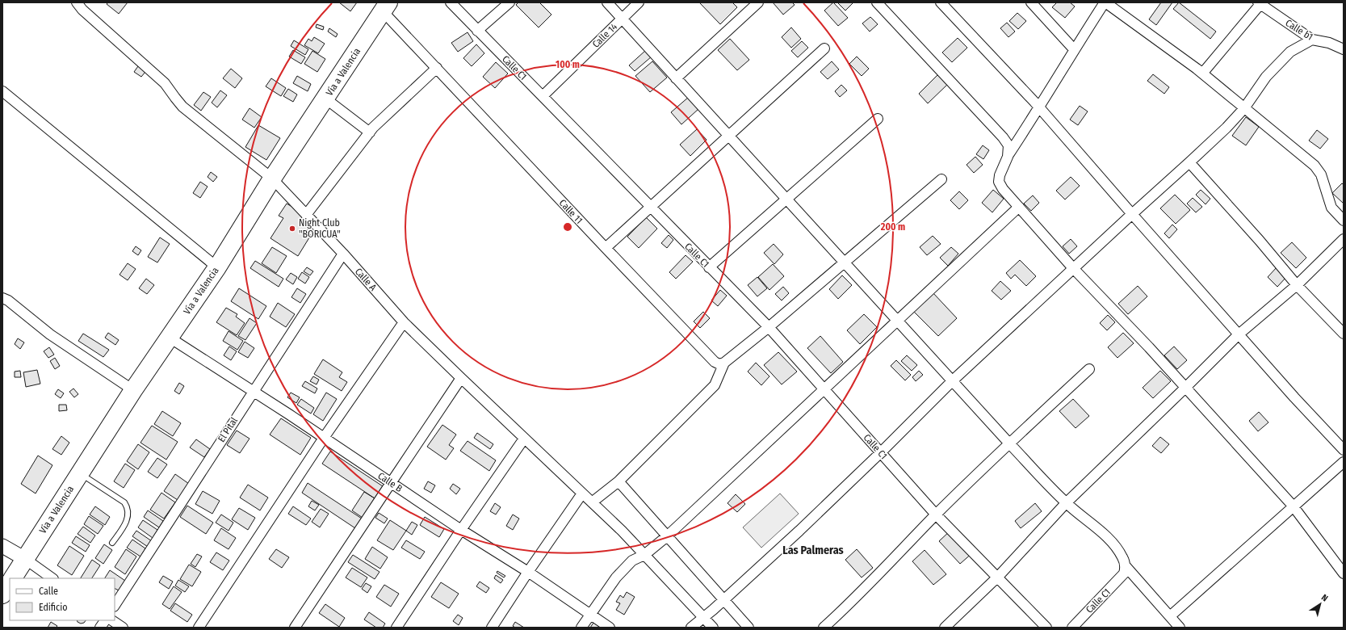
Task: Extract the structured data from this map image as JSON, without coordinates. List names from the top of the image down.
{
  "streets": {
    "highway": ["Vía a Valencia"],
    "street": [
      "Calle b1",
      "Calle 14",
      "Calle C1",
      "Calle 11",
      "Calle A",
      "El Pital",
      "Calle B"
    ]
  },
  "crossings": [
    ["Calle 14", "Calle C1"],
    ["Vía a Valencia", "Calle 11"],
    ["Vía a Valencia", "Calle A"],
    ["Vía a Valencia", "Calle B"],
    ["Calle A", "El Pital"],
    ["El Pital", "Calle B"]
  ],
  "districts": ["Las Palmeras"],
  "places": ["Night Club \"BORICUA\""],
  "legend": ["Calle", "Edificio"],
  "north": "top right",
  "rings": ["100 m", "200 m"]
}
